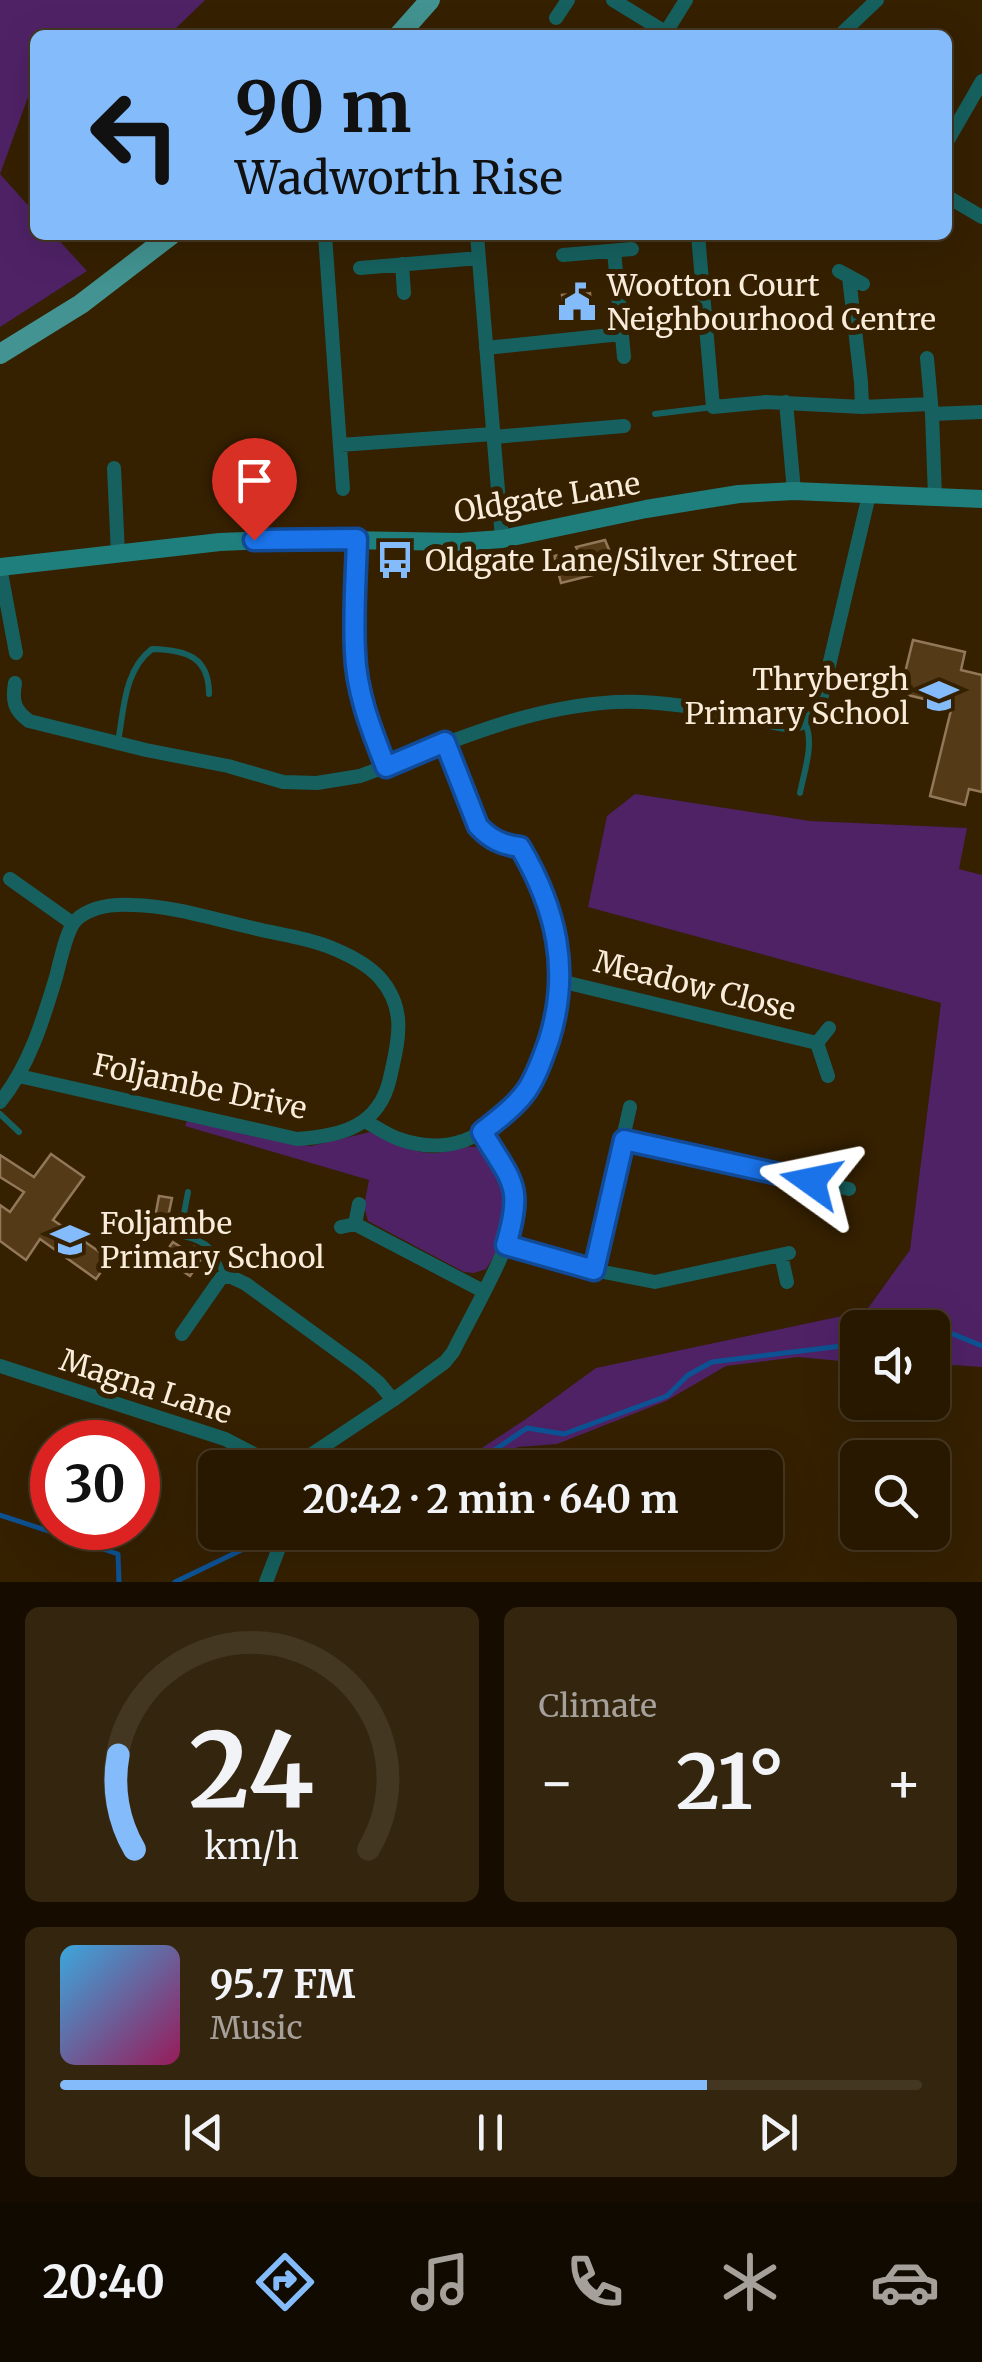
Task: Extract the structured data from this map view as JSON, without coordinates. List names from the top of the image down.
{
  "streets": {
    "street": [
      "Oldgate Lane",
      "Meadow Close",
      "Foljambe Drive",
      "Magna Lane"
    ]
  },
  "places": {
    "public building": ["Wootton Court Neighbourhood Centre"],
    "bus stop": ["Oldgate Lane/Silver Street"],
    "school or university": ["Thrybergh Primary School", "Foljambe Primary School"]
  },
  "page": {
    "turn": ["90 m", "Wadworth Rise"],
    "limit": "30",
    "trip": "20:42 · 2 min · 640 m",
    "tile": "Climate",
    "heat": ["−", "21°", "+"],
    "song": ["95.7 FM", "Music"],
    "tabs": "20:40",
    "gauge": ["24", "km/h"]
  }
}
